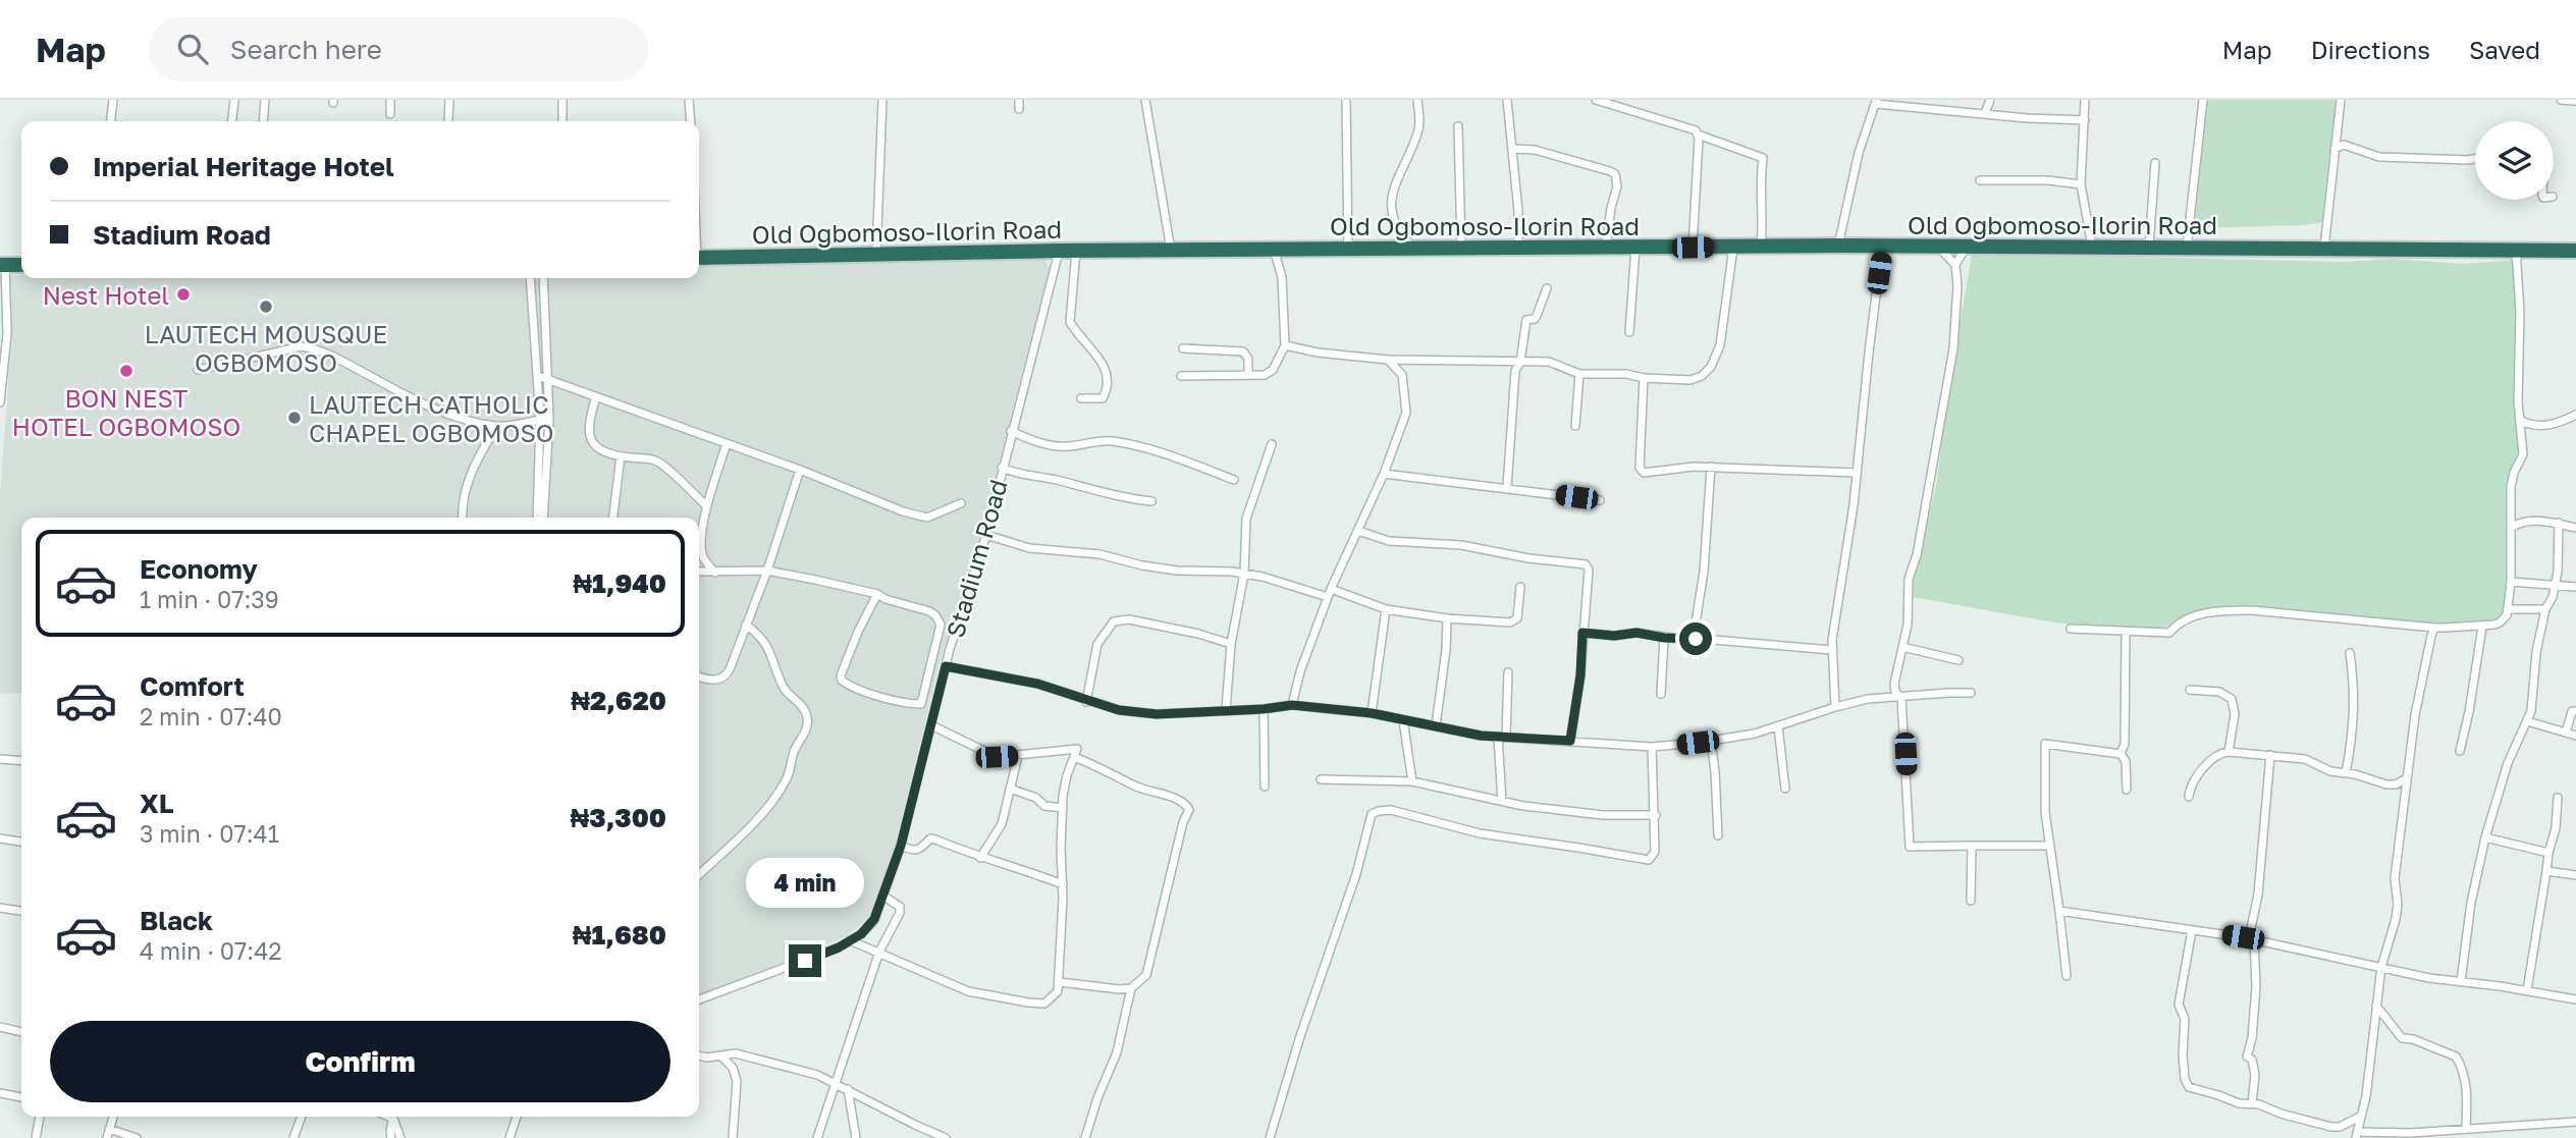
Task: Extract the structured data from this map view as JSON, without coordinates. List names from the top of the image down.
{
  "streets": {
    "highway": ["Old Ogbomoso-Ilorin Road"],
    "street": ["Stadium Road"]
  },
  "crossings": [
    ["Old Ogbomoso-Ilorin Road", "Stadium Road"]
  ],
  "places": [
    "Nest Hotel",
    "LAUTECH MOUSQUE OGBOMOSO",
    "BON NEST HOTEL OGBOMOSO",
    "LAUTECH CATHOLIC CHAPEL OGBOMOSO"
  ],
  "page": {
    "header": "Map",
    "search": "Search here",
    "nav": ["Map", "Directions", "Saved"],
    "banner": ["Imperial Heritage Hotel", "Stadium Road"],
    "list": [
      {
        "name": "Economy",
        "note": "1 min · 07:39",
        "value": "₦1,940"
      },
      {
        "name": "Comfort",
        "note": "2 min · 07:40",
        "value": "₦2,620"
      },
      {
        "name": "XL",
        "note": "3 min · 07:41",
        "value": "₦3,300"
      },
      {
        "name": "Black",
        "note": "4 min · 07:42",
        "value": "₦1,680"
      }
    ],
    "bubble": "4 min",
    "buttons": "Confirm"
  }
}
